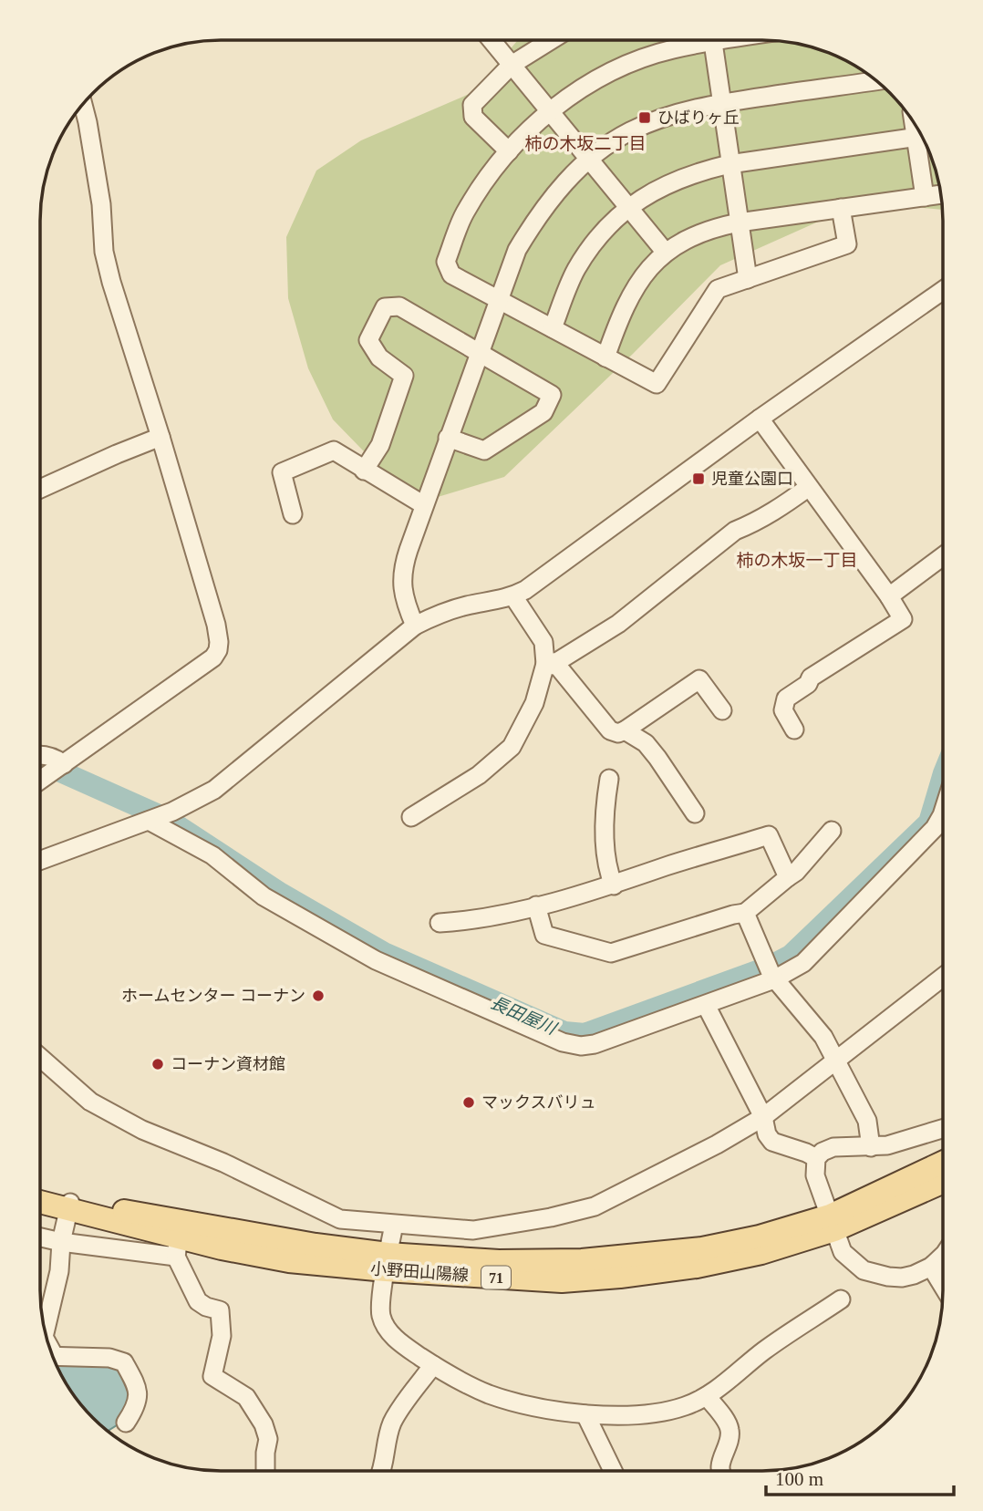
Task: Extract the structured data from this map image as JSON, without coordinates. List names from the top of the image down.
{
  "streets": {
    "main road": ["小野田山陽線", "71"]
  },
  "districts": ["柿の木坂二丁目", "柿の木坂一丁目"],
  "water": ["長田屋川"],
  "places": {
    "transit": ["ひばりヶ丘", "児童公園口"],
    "other": ["ホームセンター コーナン", "コーナン資材館", "マックスバリュ"]
  },
  "scale_bar": "100 m"
}
